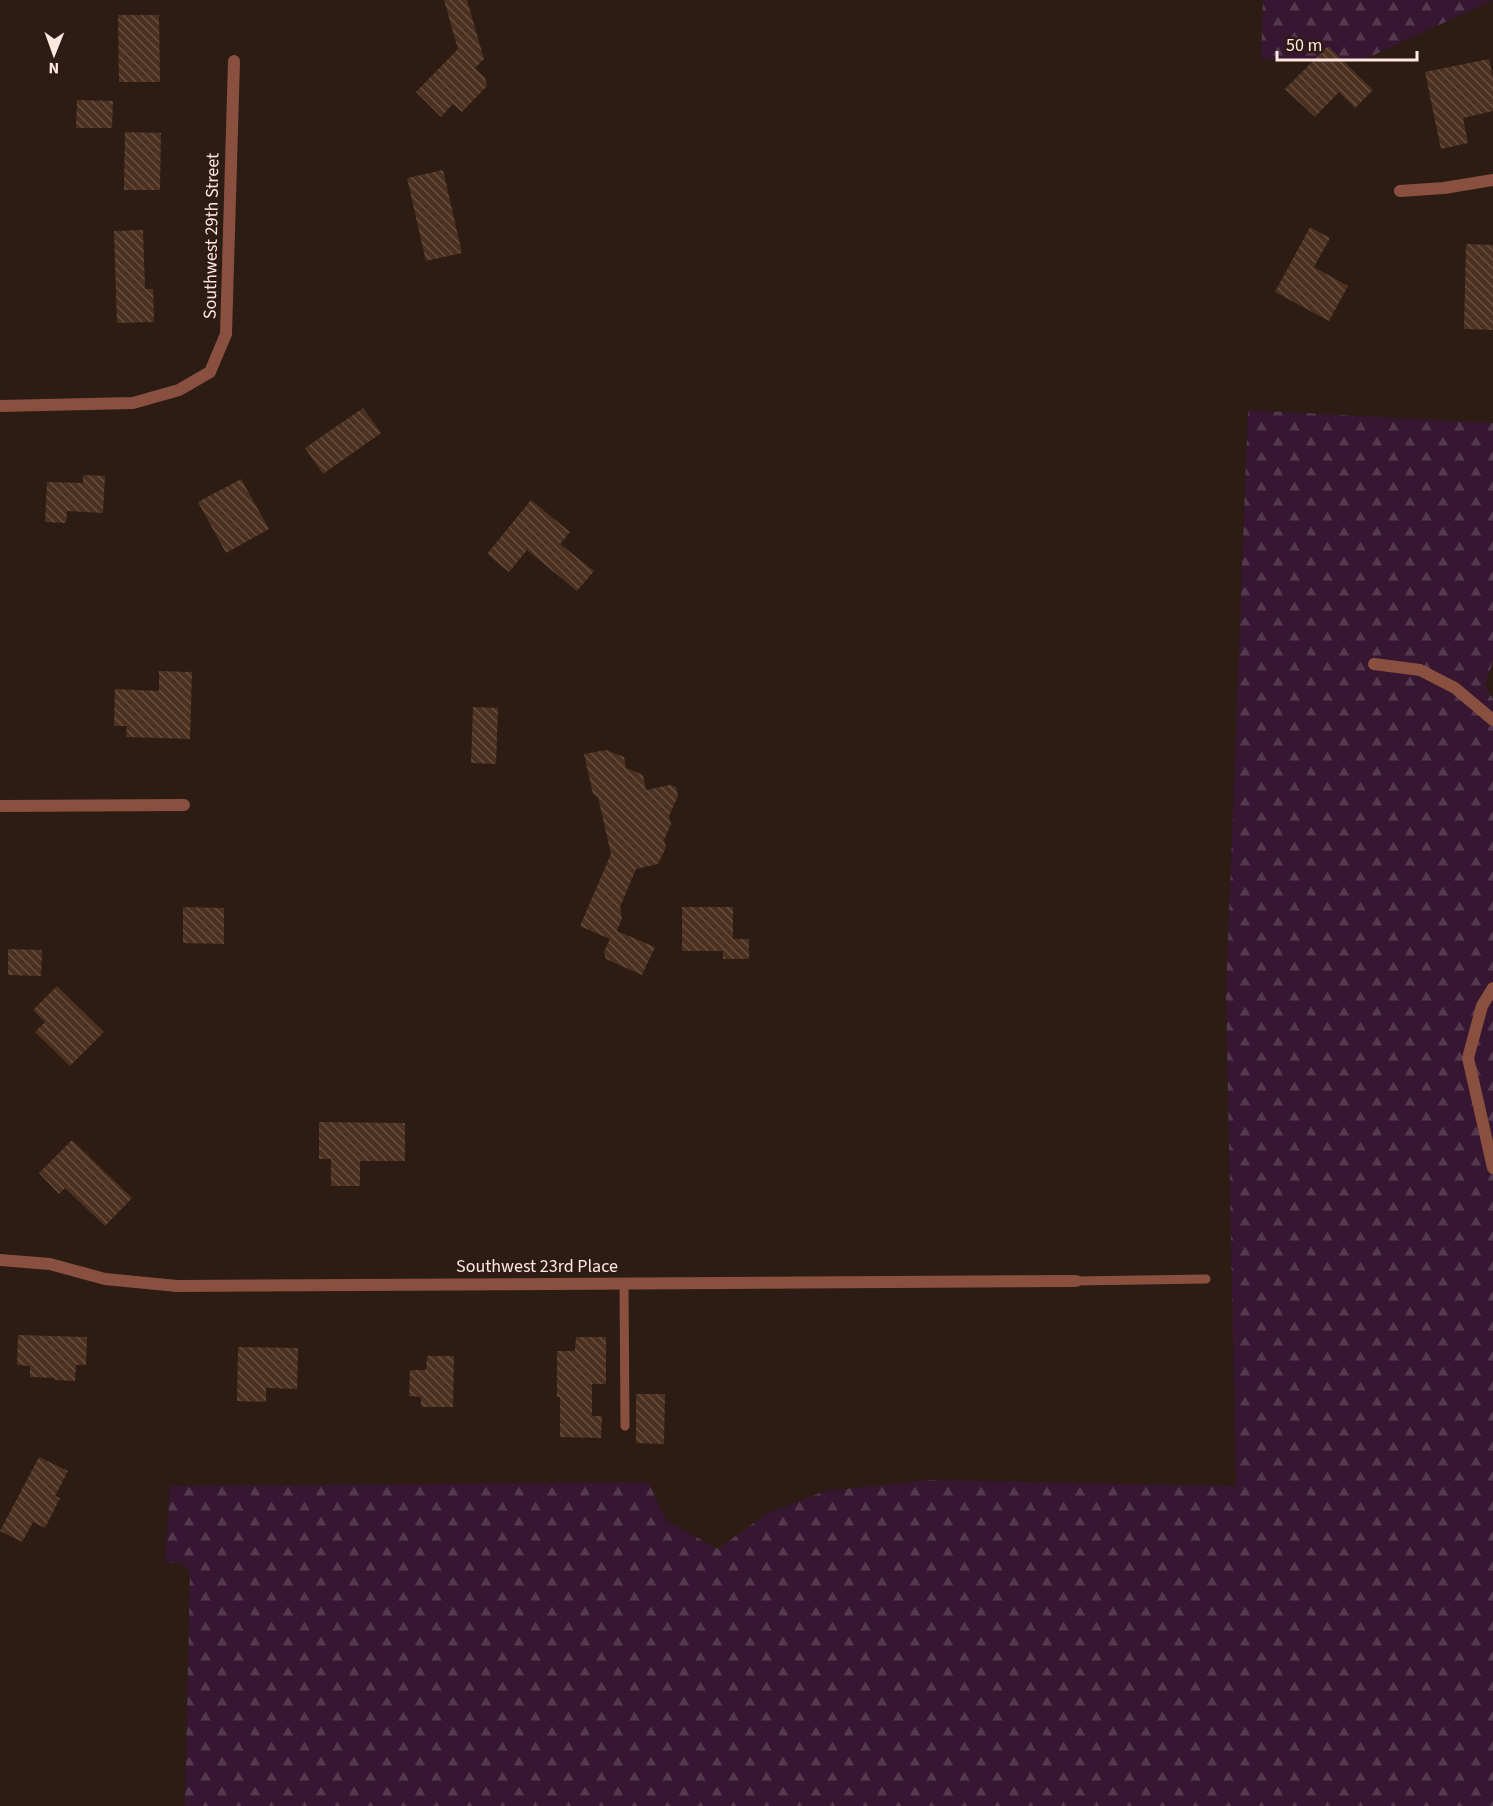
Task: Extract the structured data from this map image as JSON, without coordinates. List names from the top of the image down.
{
  "streets": {
    "street": ["Southwest 29th Street", "Southwest 23rd Place"]
  },
  "scale_bar": "50 m",
  "north": "bottom"
}
